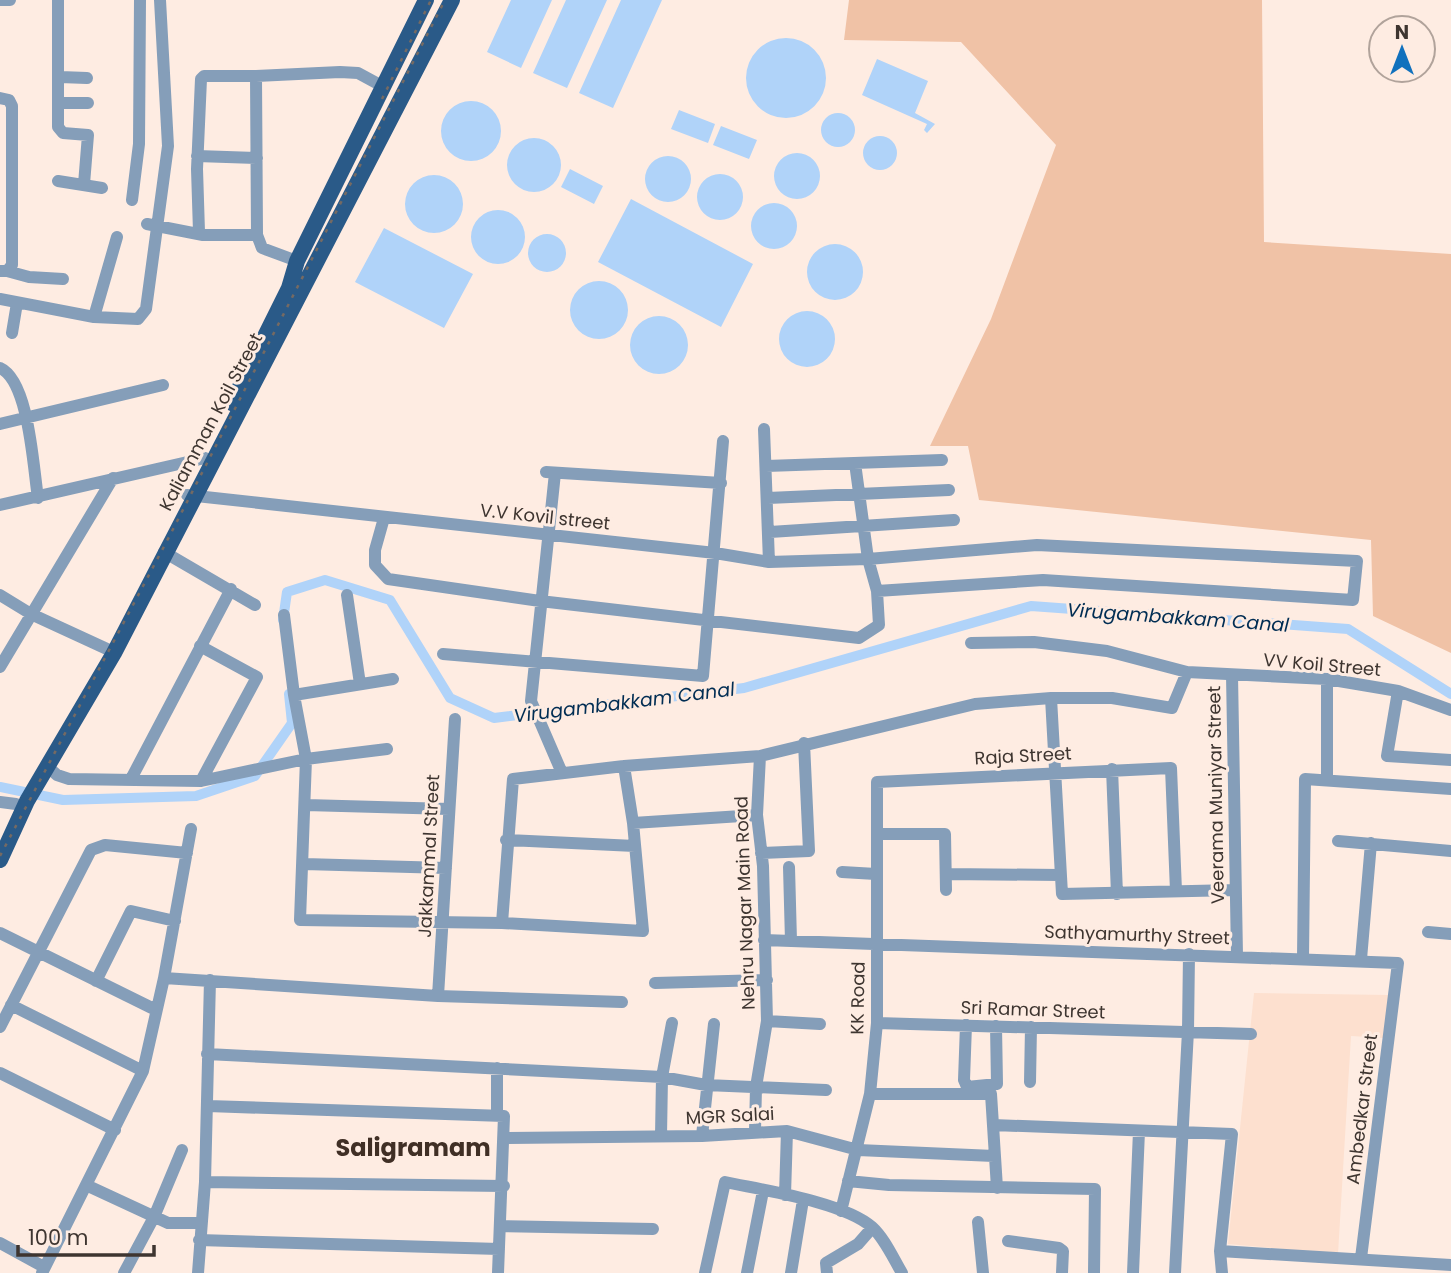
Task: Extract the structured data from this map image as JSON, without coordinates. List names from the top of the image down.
{
  "streets": {
    "main road": ["Kaliamman Koil Street"],
    "street": [
      "V.V Kovil street",
      "VV Koil Street",
      "Raja Street",
      "Veerama Muniyar Street",
      "Jakkammal Street",
      "Nehru Nagar Main Road",
      "Sathyamurthy Street",
      "KK Road",
      "Sri Ramar Street",
      "Ambedkar Street",
      "MGR Salai"
    ]
  },
  "crossings": [
    ["Kaliamman Koil Street", "V.V Kovil street"],
    ["VV Koil Street", "Veerama Muniyar Street"],
    ["Raja Street", "KK Road"],
    ["Veerama Muniyar Street", "Sathyamurthy Street"],
    ["Nehru Nagar Main Road", "Sathyamurthy Street"],
    ["Nehru Nagar Main Road", "MGR Salai"],
    ["Sathyamurthy Street", "KK Road"],
    ["Sathyamurthy Street", "Ambedkar Street"],
    ["KK Road", "Sri Ramar Street"],
    ["KK Road", "MGR Salai"]
  ],
  "districts": ["Saligramam"],
  "water": ["Virugambakkam Canal"],
  "scale_bar": "100 m",
  "north": "top"
}
